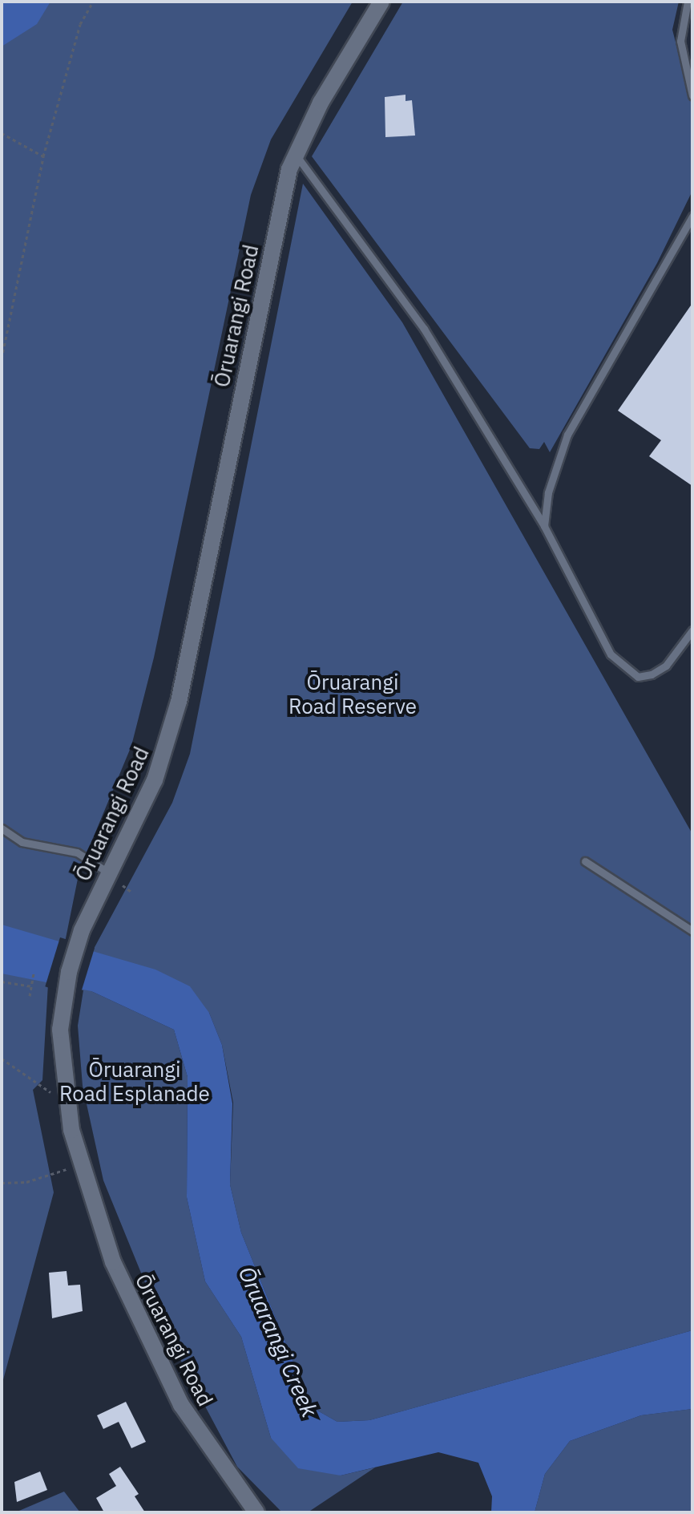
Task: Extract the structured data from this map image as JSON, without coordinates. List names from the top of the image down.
{
  "streets": {
    "street": ["Ōruarangi Road"]
  },
  "water": ["Ōruarangi Creek"],
  "parks": ["Ōruarangi Road Reserve", "Ōruarangi Road Esplanade"]
}
